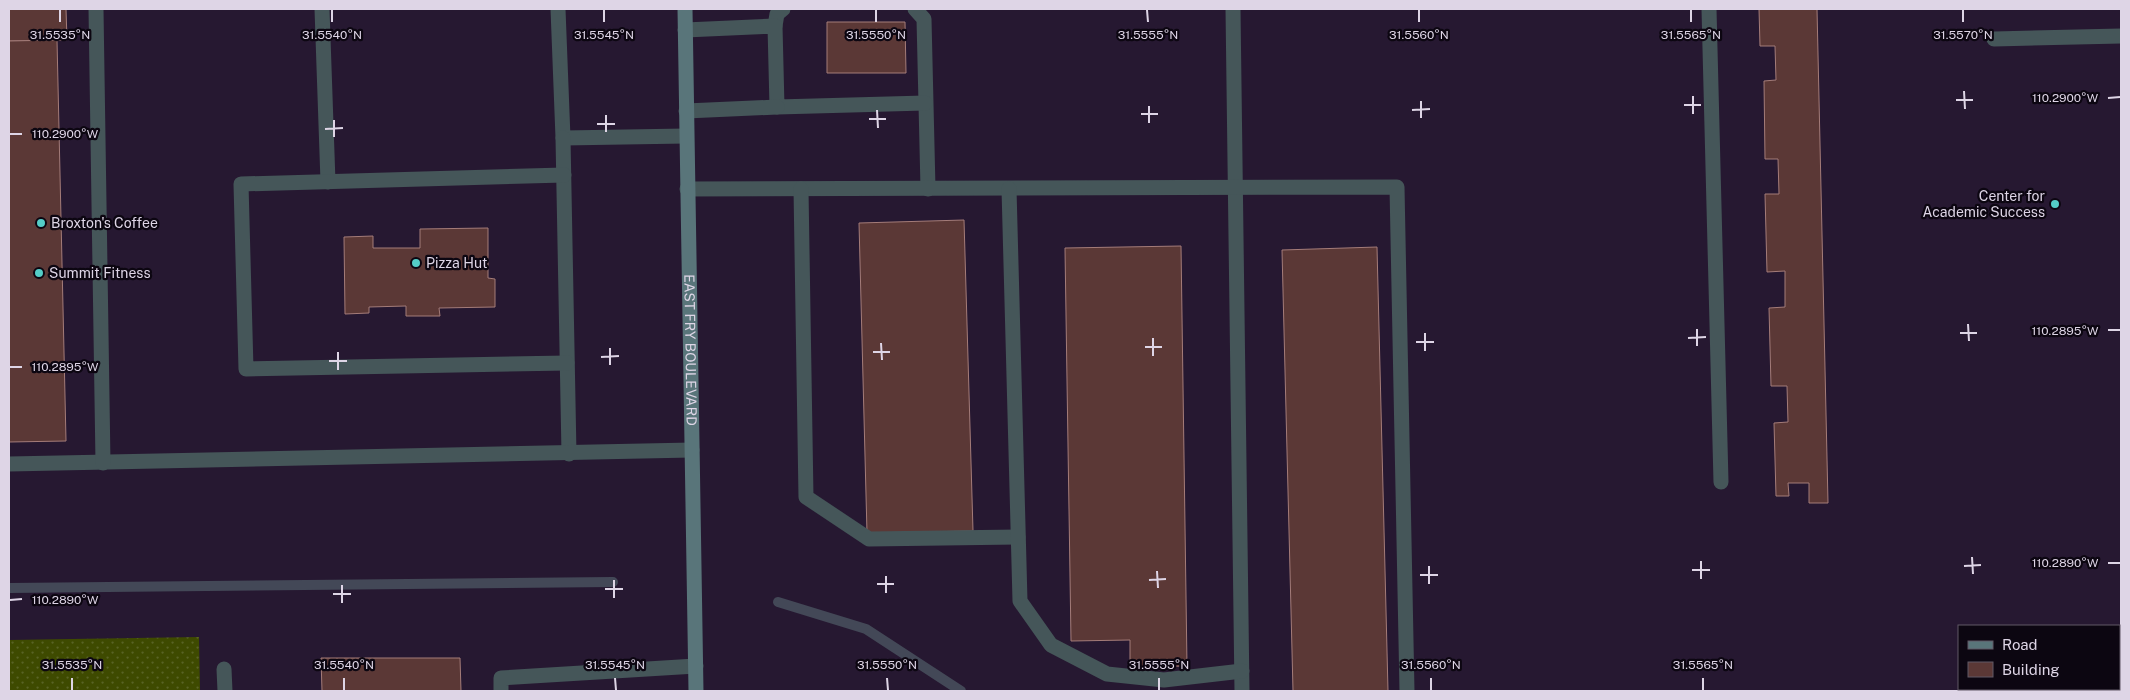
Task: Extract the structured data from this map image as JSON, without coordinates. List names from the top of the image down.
{
  "streets": {
    "main road": ["EAST FRY BOULEVARD"]
  },
  "places": [
    "Center for Academic Success",
    "Broxton's Coffee",
    "Pizza Hut",
    "Summit Fitness"
  ],
  "legend": ["Road", "Building"],
  "coordinates": [
    "31.5535°N",
    "31.5540°N",
    "31.5545°N",
    "31.5550°N",
    "31.5555°N",
    "31.5560°N",
    "31.5565°N",
    "31.5570°N",
    "110.2900°W",
    "110.2895°W",
    "110.2890°W"
  ]
}
